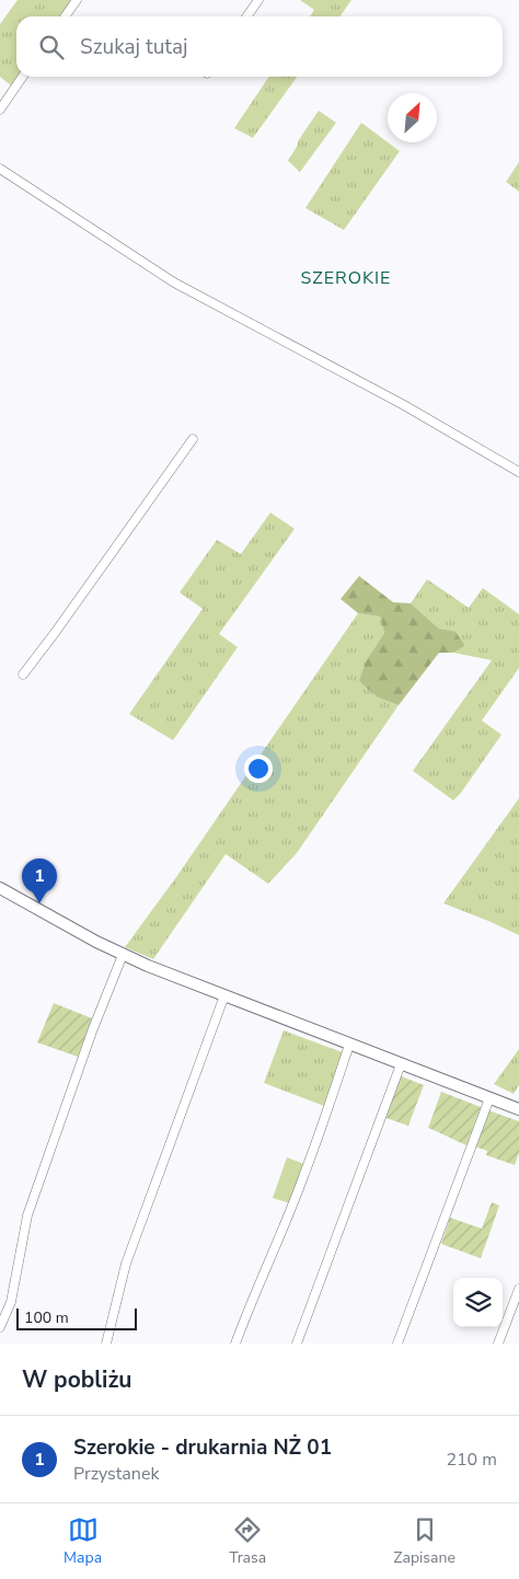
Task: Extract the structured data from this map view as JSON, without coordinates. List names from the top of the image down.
{
  "districts": ["SZEROKIE"],
  "scale_bar": "100 m",
  "north": "top right",
  "page": {
    "search": "Szukaj tutaj",
    "pins": "1",
    "scale": "100 m",
    "heading": "W pobliżu",
    "list": [
      {
        "mark": "1",
        "name": "Szerokie - drukarnia NŻ 01",
        "note": "Przystanek",
        "value": "210 m"
      }
    ],
    "nav": ["Mapa", "Trasa", "Zapisane"]
  }
}
